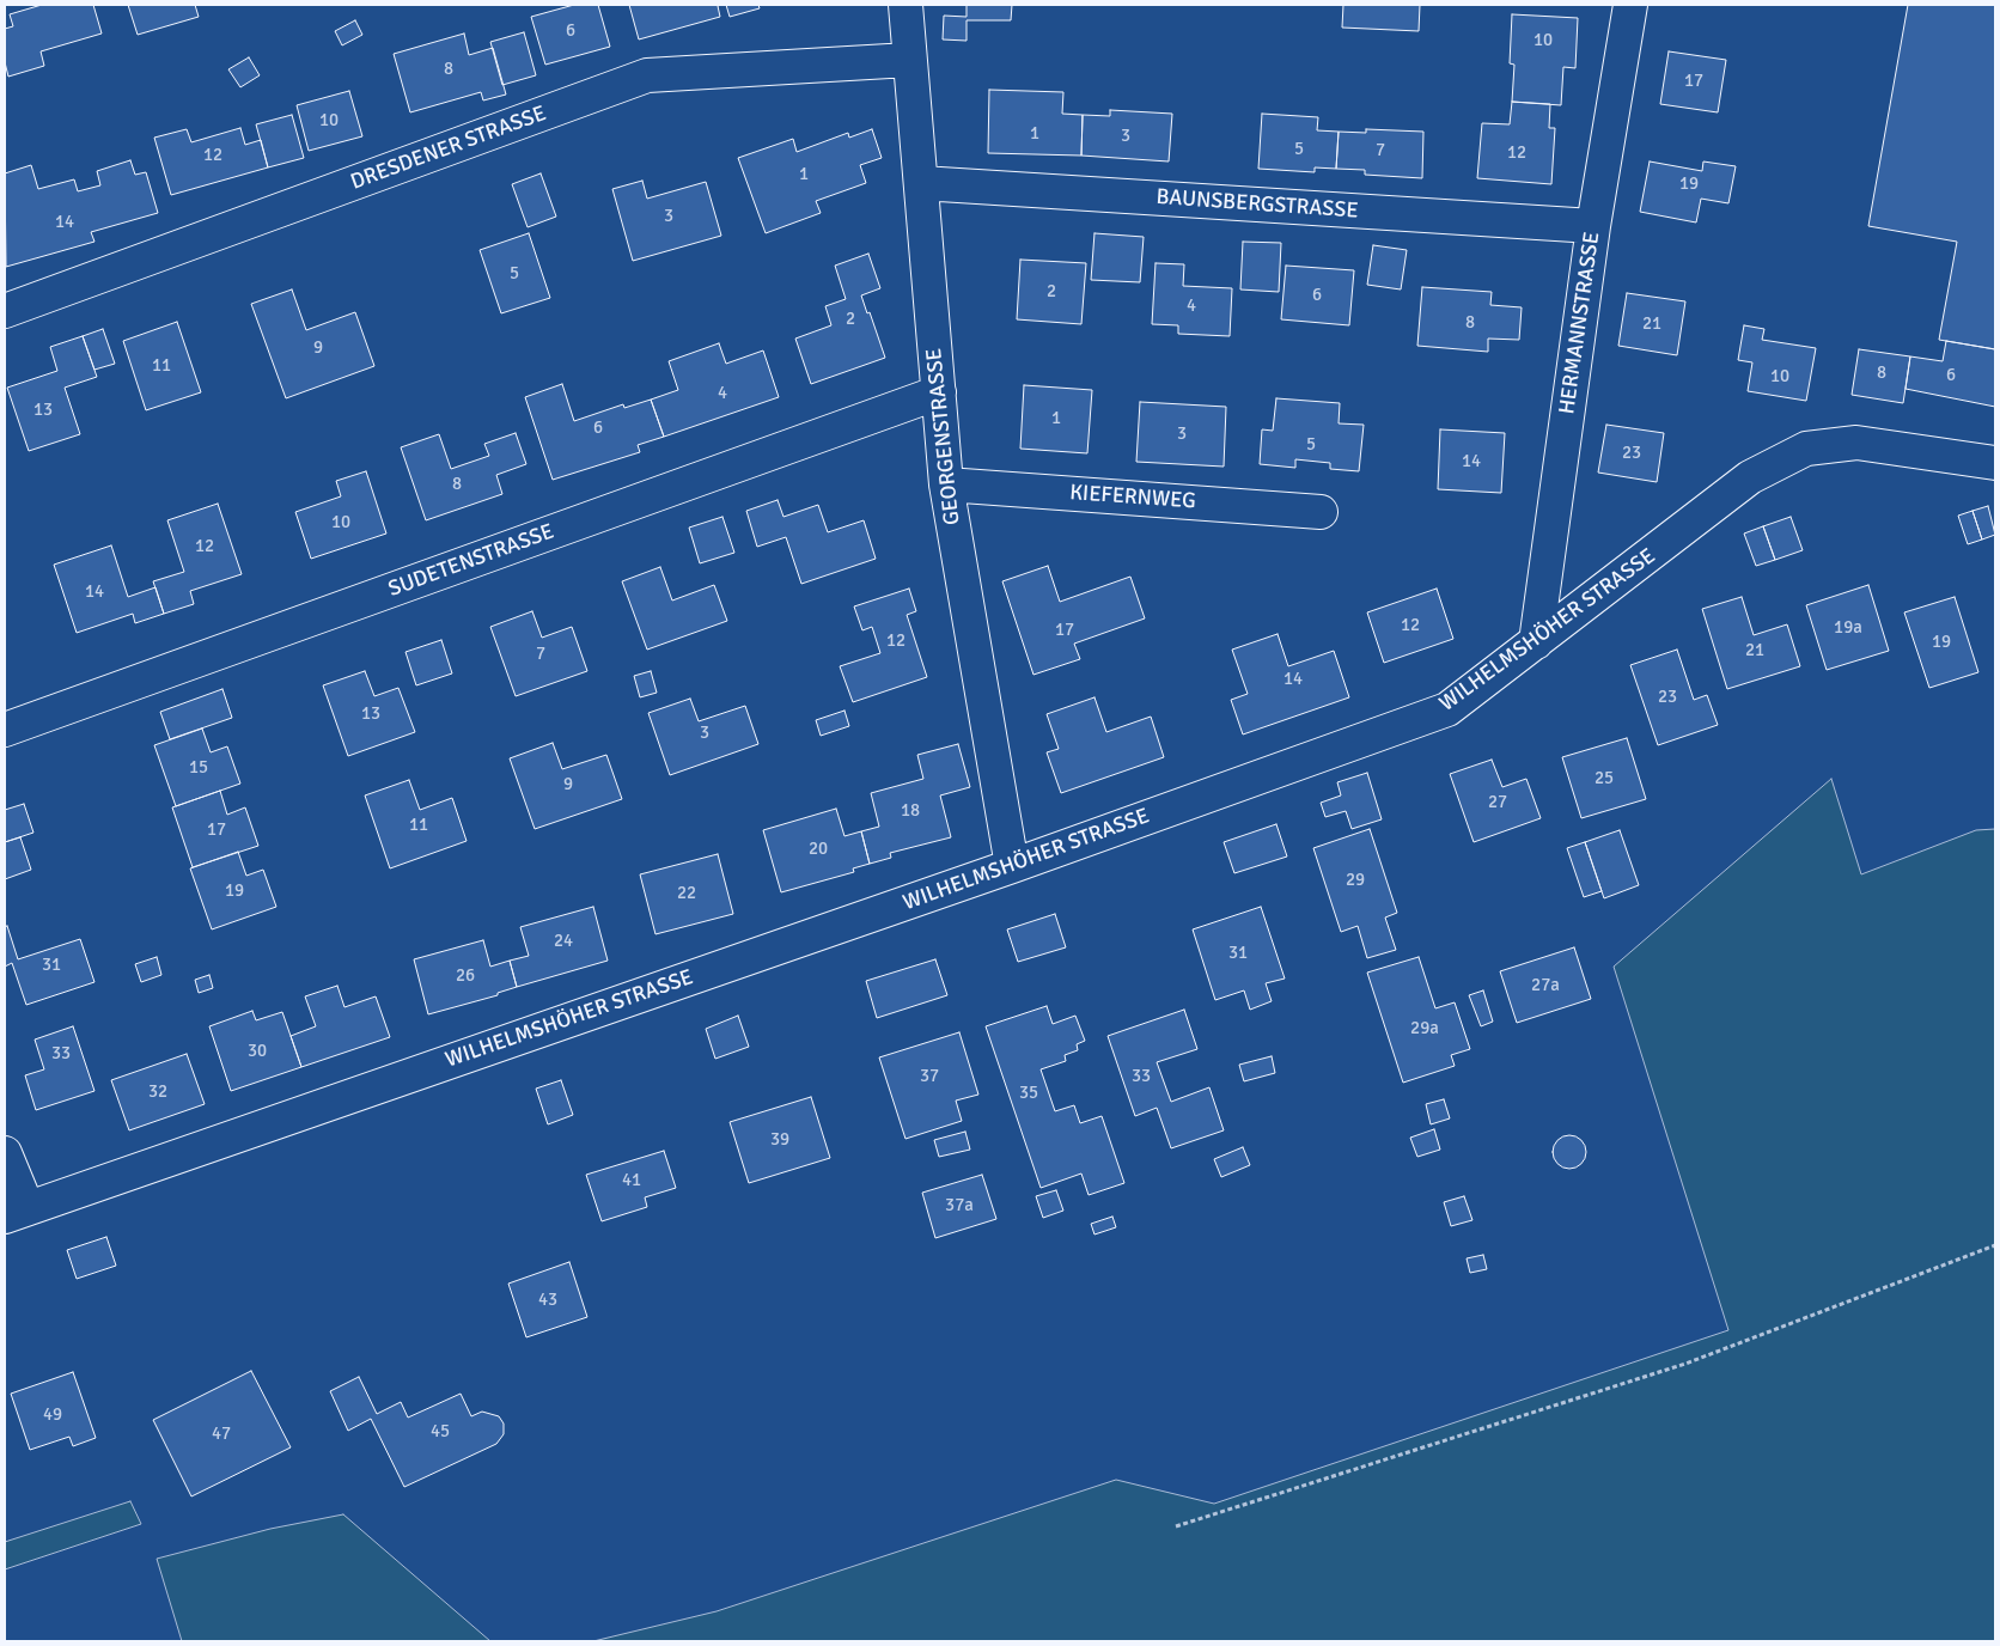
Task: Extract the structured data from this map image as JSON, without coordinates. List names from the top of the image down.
{
  "streets": {
    "street": [
      "DRESDENER STRASSE",
      "BAUNSBERGSTRASSE",
      "HERMANNSTRASSE",
      "GEORGENSTRASSE",
      "KIEFERNWEG",
      "SUDETENSTRASSE",
      "WILHELMSHÖHER STRASSE"
    ]
  },
  "crossings": [
    ["DRESDENER STRASSE", "GEORGENSTRASSE"],
    ["BAUNSBERGSTRASSE", "HERMANNSTRASSE"],
    ["BAUNSBERGSTRASSE", "GEORGENSTRASSE"],
    ["HERMANNSTRASSE", "WILHELMSHÖHER STRASSE"],
    ["GEORGENSTRASSE", "KIEFERNWEG"],
    ["GEORGENSTRASSE", "SUDETENSTRASSE"],
    ["GEORGENSTRASSE", "WILHELMSHÖHER STRASSE"]
  ],
  "house_numbers": [
    "6",
    "10",
    "8",
    "17",
    "10",
    "1",
    "3",
    "5",
    "7",
    "12",
    "12",
    "1",
    "19",
    "3",
    "14",
    "5",
    "2",
    "6",
    "4",
    "2",
    "8",
    "21",
    "9",
    "11",
    "8",
    "6",
    "10",
    "4",
    "13",
    "1",
    "6",
    "3",
    "5",
    "23",
    "14",
    "8",
    "10",
    "12",
    "14",
    "12",
    "19a",
    "17",
    "12",
    "19",
    "21",
    "7",
    "14",
    "23",
    "13",
    "3",
    "15",
    "25",
    "9",
    "27",
    "18",
    "11",
    "17",
    "20",
    "29",
    "19",
    "22",
    "24",
    "31",
    "31",
    "26",
    "27a",
    "29a",
    "30",
    "33",
    "37",
    "33",
    "32",
    "35",
    "39",
    "41",
    "37a",
    "43",
    "49",
    "45",
    "47"
  ]
}
